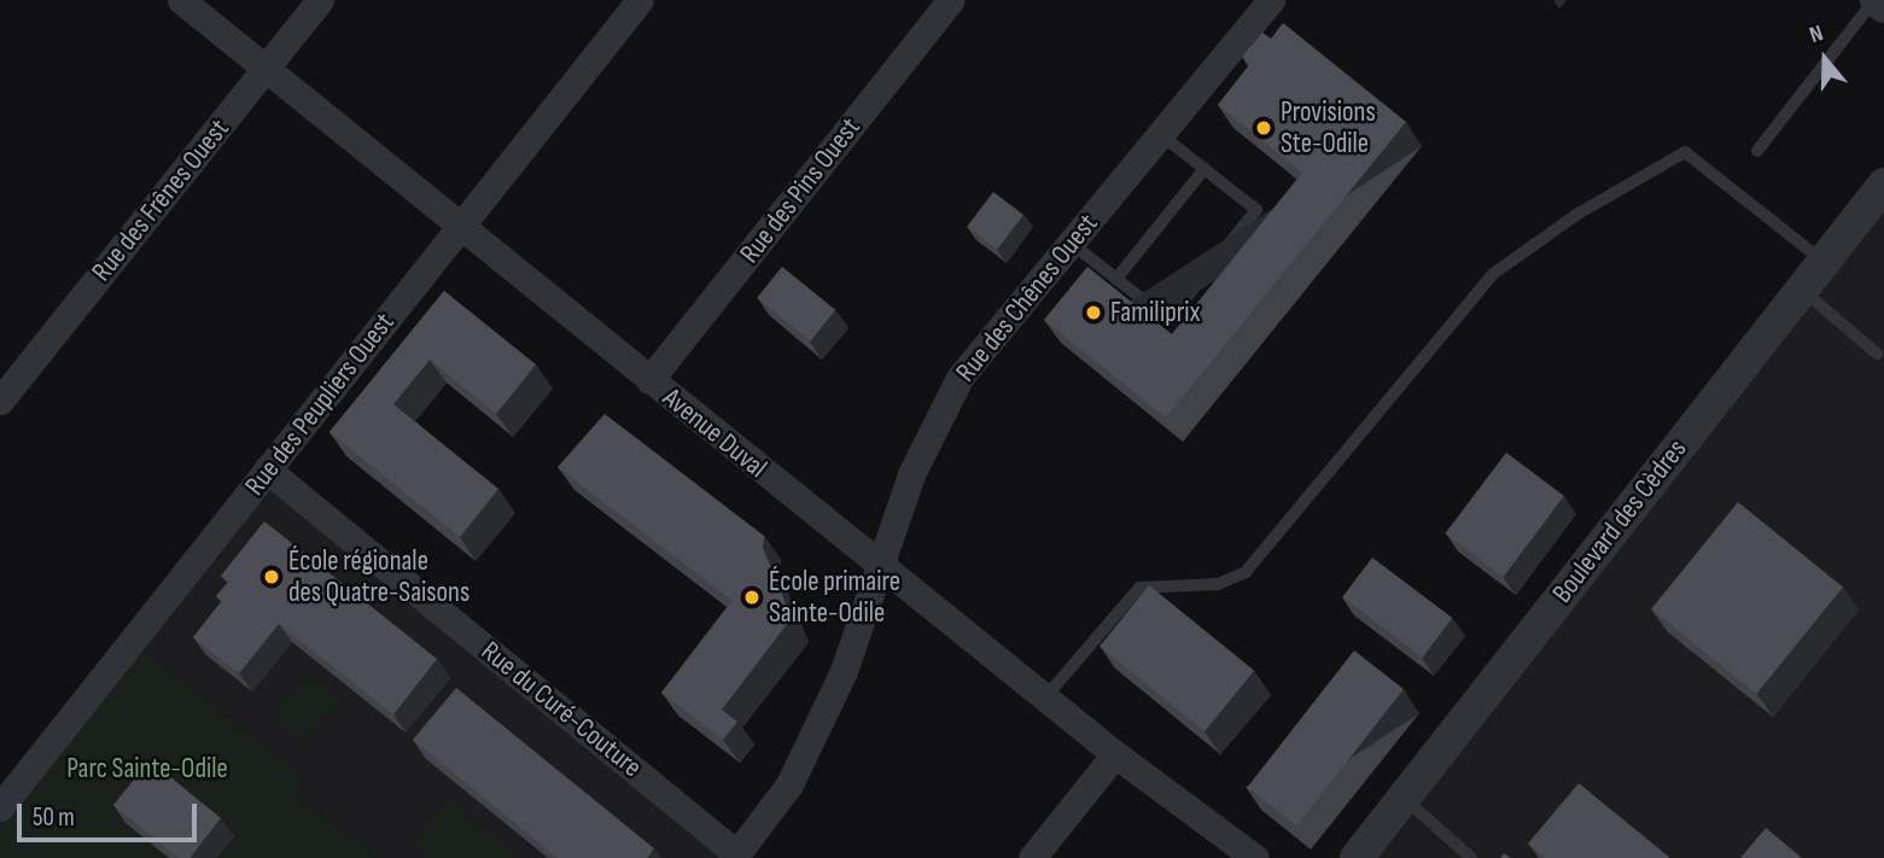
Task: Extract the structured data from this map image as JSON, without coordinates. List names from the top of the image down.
{
  "streets": {
    "street": [
      "Rue des Pins Ouest",
      "Rue des Frênes Ouest",
      "Rue des Chênes Ouest",
      "Rue des Peupliers Ouest",
      "Avenue Duval",
      "Boulevard des Cèdres",
      "Rue du Curé-Couture"
    ]
  },
  "crossings": [
    ["Rue des Pins Ouest", "Avenue Duval"],
    ["Rue des Frênes Ouest", "Avenue Duval"],
    ["Rue des Chênes Ouest", "Avenue Duval"],
    ["Rue des Chênes Ouest", "Rue du Curé-Couture"],
    ["Rue des Peupliers Ouest", "Avenue Duval"],
    ["Rue des Peupliers Ouest", "Rue du Curé-Couture"]
  ],
  "parks": ["Parc Sainte-Odile"],
  "places": [
    "Provisions Ste-Odile",
    "Familiprix",
    "École régionale des Quatre-Saisons",
    "École primaire Sainte-Odile"
  ],
  "scale_bar": "50 m",
  "north": "top"
}
